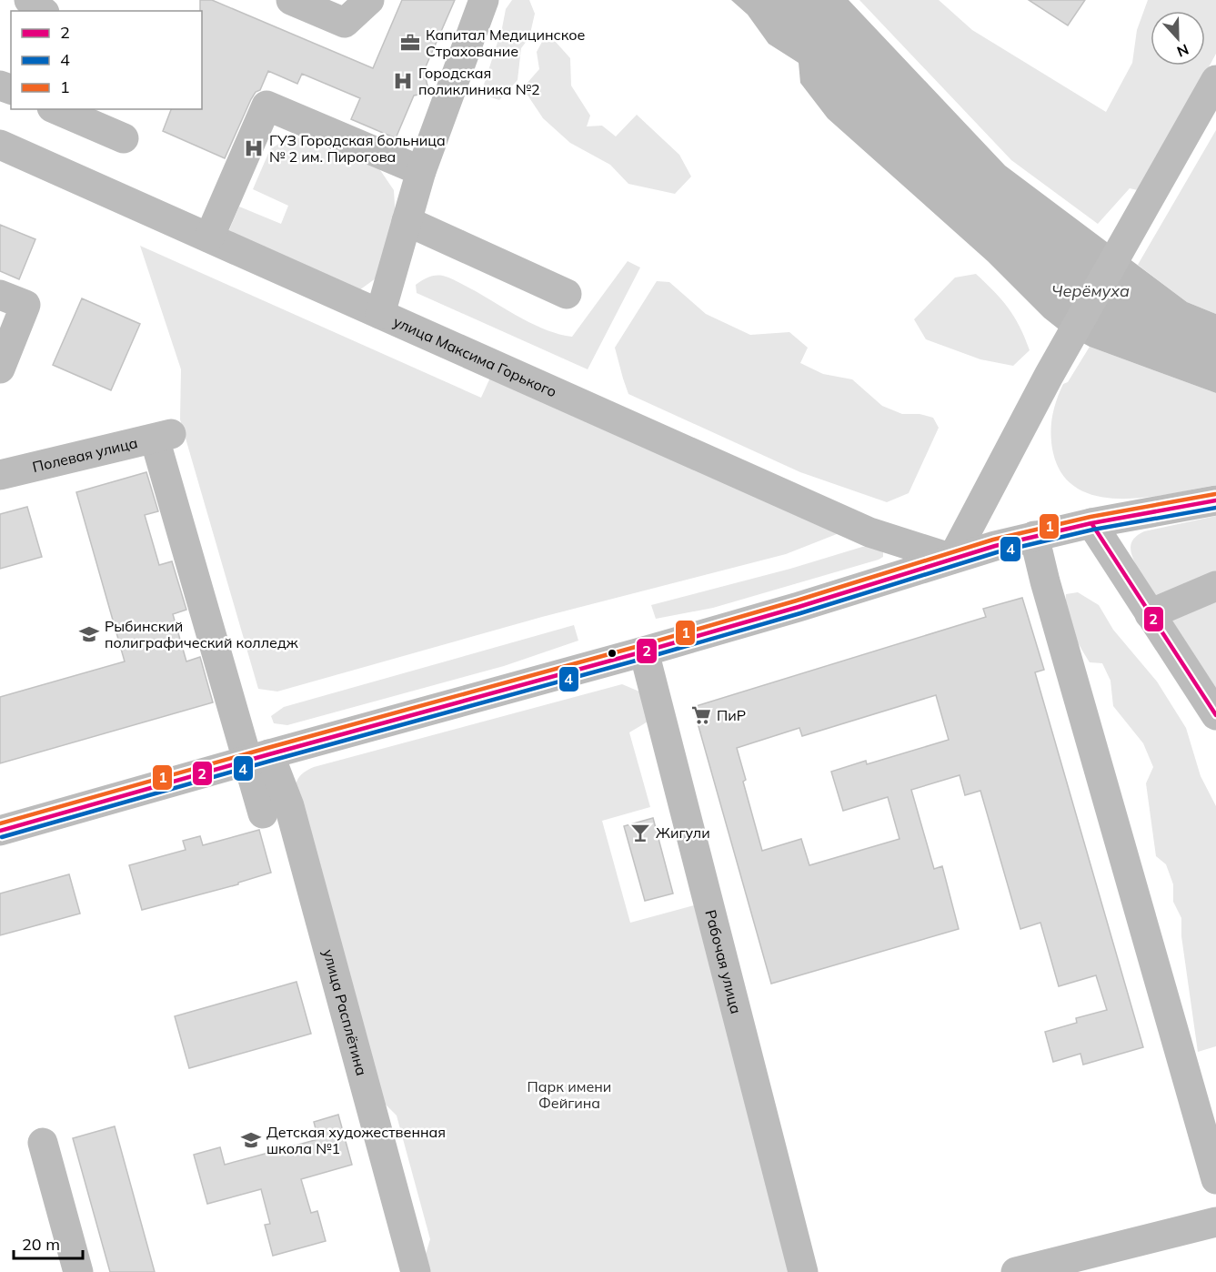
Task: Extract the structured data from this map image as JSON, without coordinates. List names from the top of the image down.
{
  "streets": {
    "street": [
      "улица Максима Горького",
      "Полевая улица",
      "Рабочая улица",
      "улица Расплётина"
    ]
  },
  "crossings": [
    ["Полевая улица", "улица Расплётина"]
  ],
  "water": ["Черёмуха"],
  "parks": ["Парк имени Фейгина"],
  "places": {
    "office": ["Капитал Медицинское Страхование"],
    "hospital": ["Городская поликлиника №2", "ГУЗ Городская больница № 2 им. Пирогова"],
    "school or university": ["Рыбинский полиграфический колледж", "Детская художественная школа №1"],
    "supermarket": ["ПиР"],
    "bar": ["Жигули"]
  },
  "lines": ["transit line 1", "transit line 2", "transit line 4"],
  "legend": ["2", "4", "1"],
  "scale_bar": "20 m",
  "north": "bottom"
}
